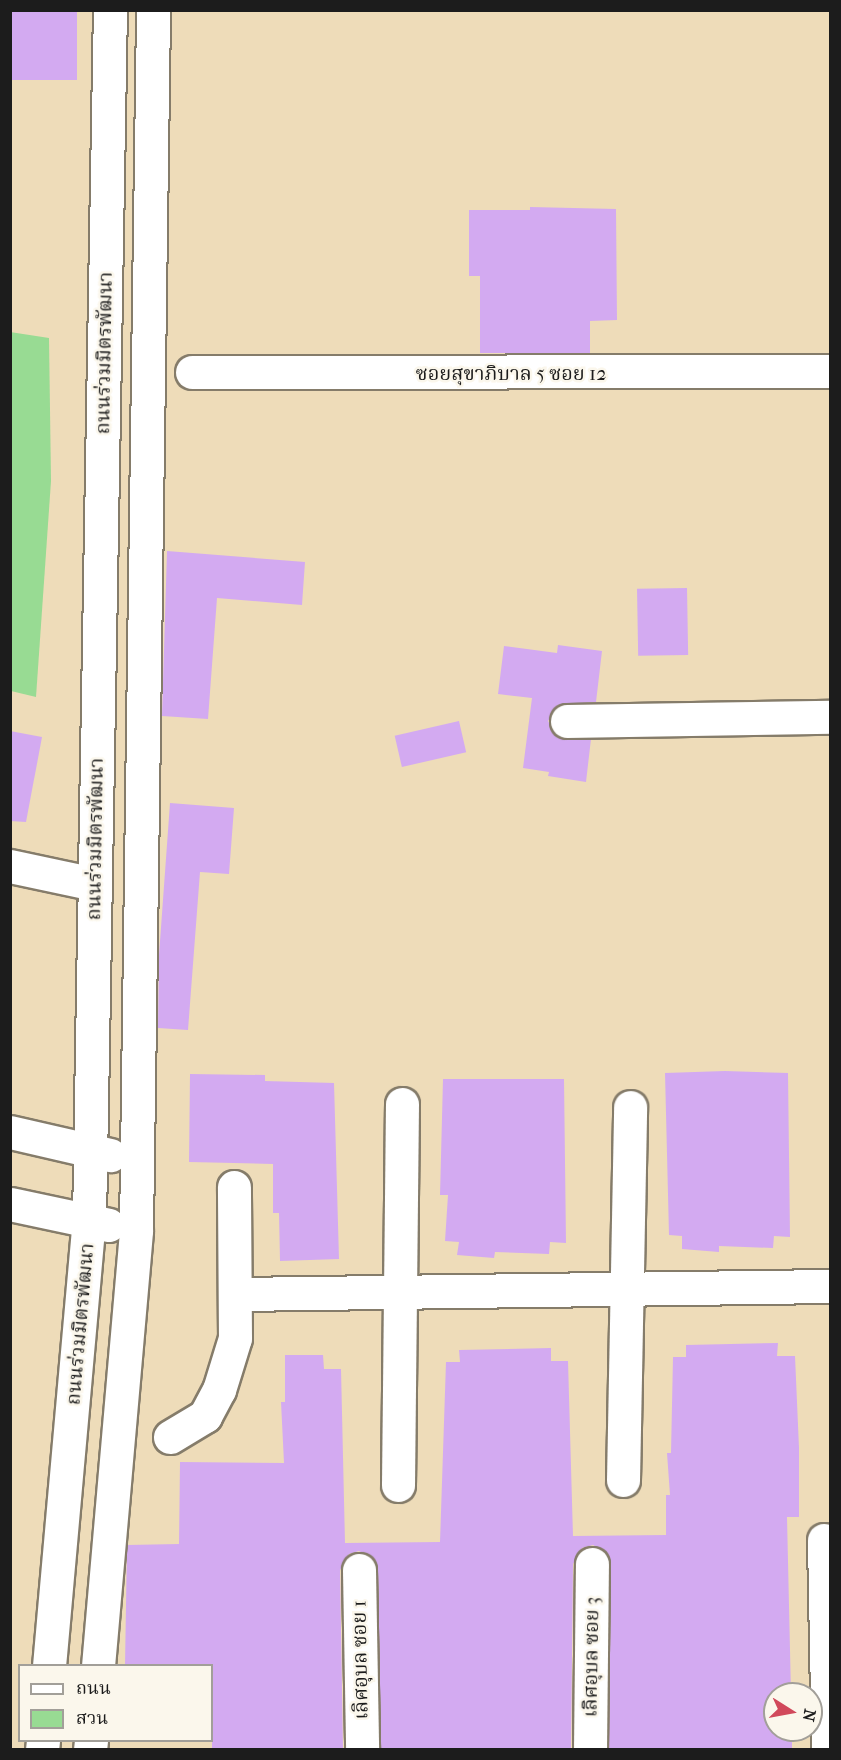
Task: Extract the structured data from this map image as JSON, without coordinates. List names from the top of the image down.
{
  "streets": {
    "street": [
      "ถนนร่วมมิตรพัฒนา",
      "ซอยสุขาภิบาล 5 ซอย 12",
      "เลิศอุบล ซอย 3",
      "เลิศอุบล ซอย 1"
    ]
  },
  "legend": ["ถนน", "สวน"],
  "north": "right"
}
